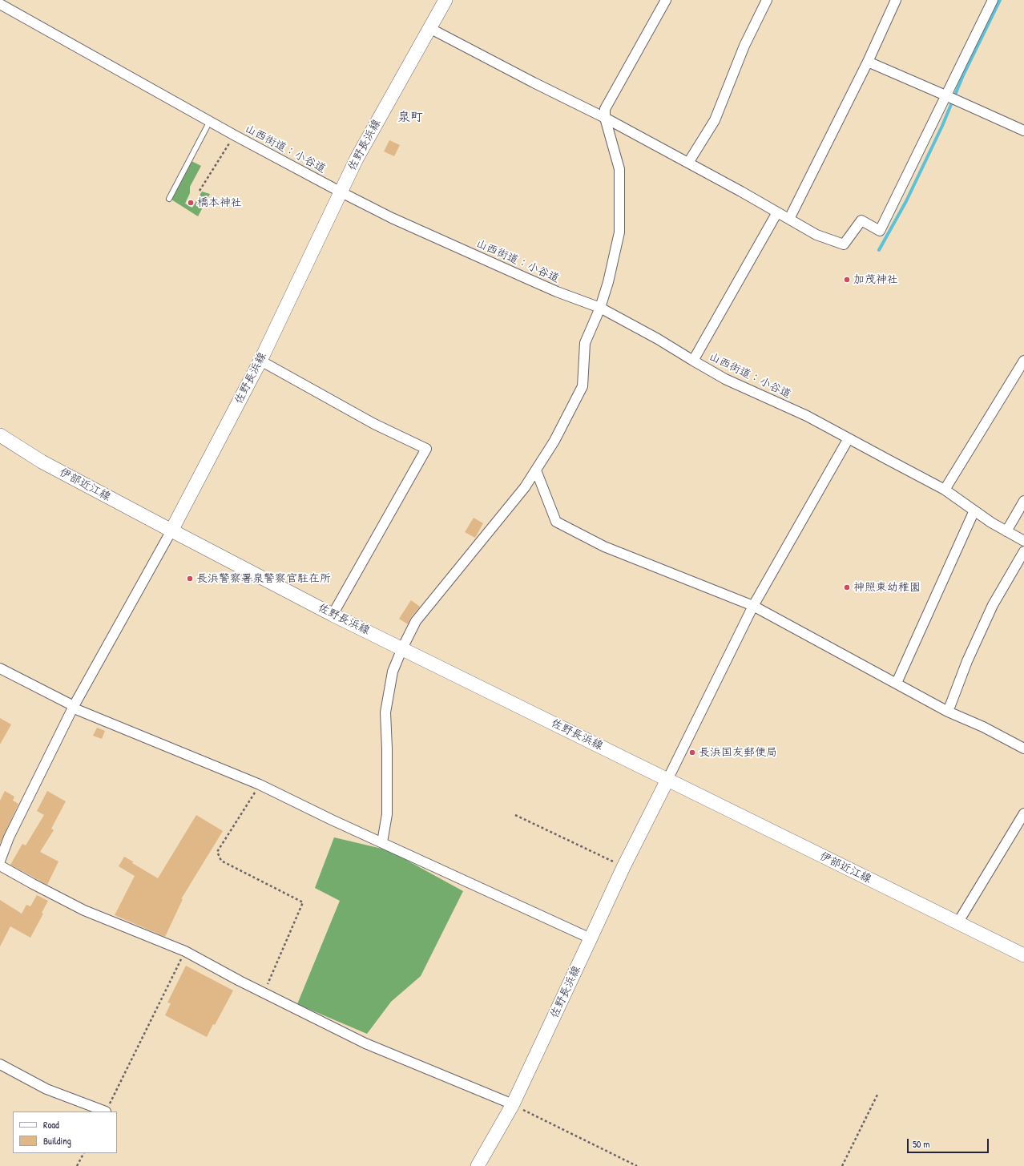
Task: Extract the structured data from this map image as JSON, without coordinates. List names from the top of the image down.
{
  "streets": {
    "main road": ["佐野長浜線", "伊部近江線"],
    "street": ["山西街道：小谷道"]
  },
  "crossings": [
    ["佐野長浜線", "山西街道：小谷道"],
    ["佐野長浜線", "伊部近江線"]
  ],
  "districts": ["泉町"],
  "places": [
    "橋本神社",
    "加茂神社",
    "長浜警察署泉警察官駐在所",
    "神照東幼稚園",
    "長浜国友郵便局"
  ],
  "legend": ["Road", "Building"],
  "scale_bar": "50 m"
}
